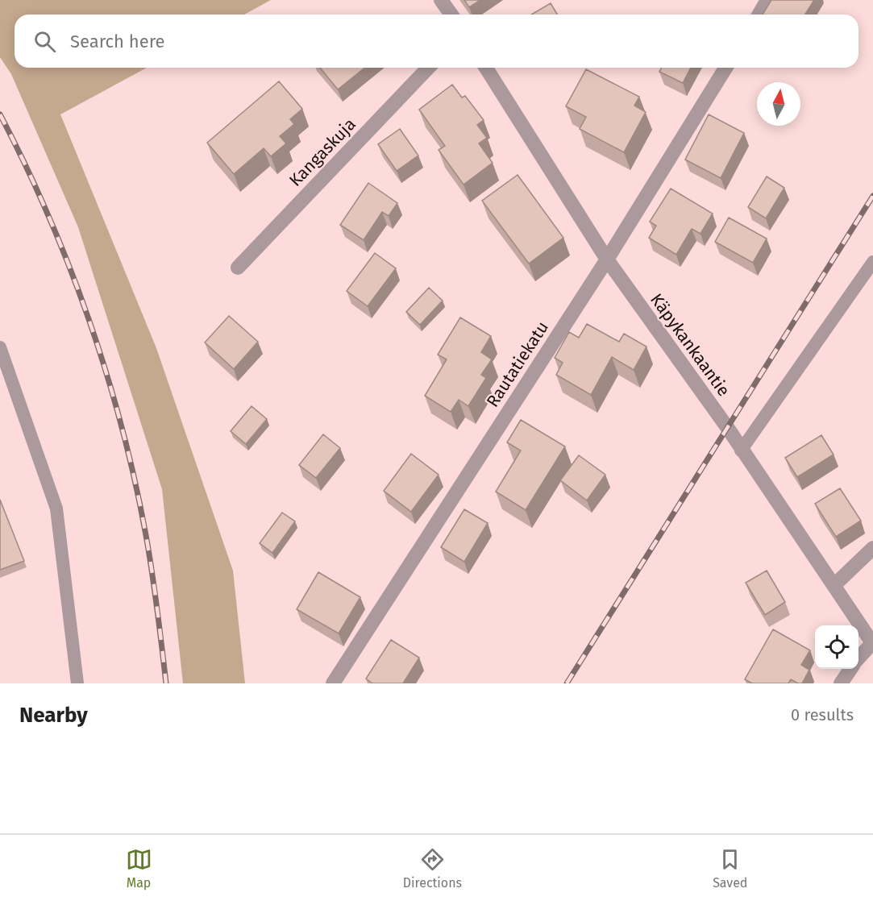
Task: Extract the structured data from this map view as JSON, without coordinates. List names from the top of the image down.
{
  "streets": {
    "street": ["Kangaskuja", "Käpykankaantie", "Rautatiekatu"]
  },
  "crossings": [
    ["Käpykankaantie", "Rautatiekatu"]
  ],
  "north": "top",
  "page": {
    "search": "Search here",
    "heading": ["Nearby", "0 results"],
    "nav": ["Map", "Directions", "Saved"]
  }
}
